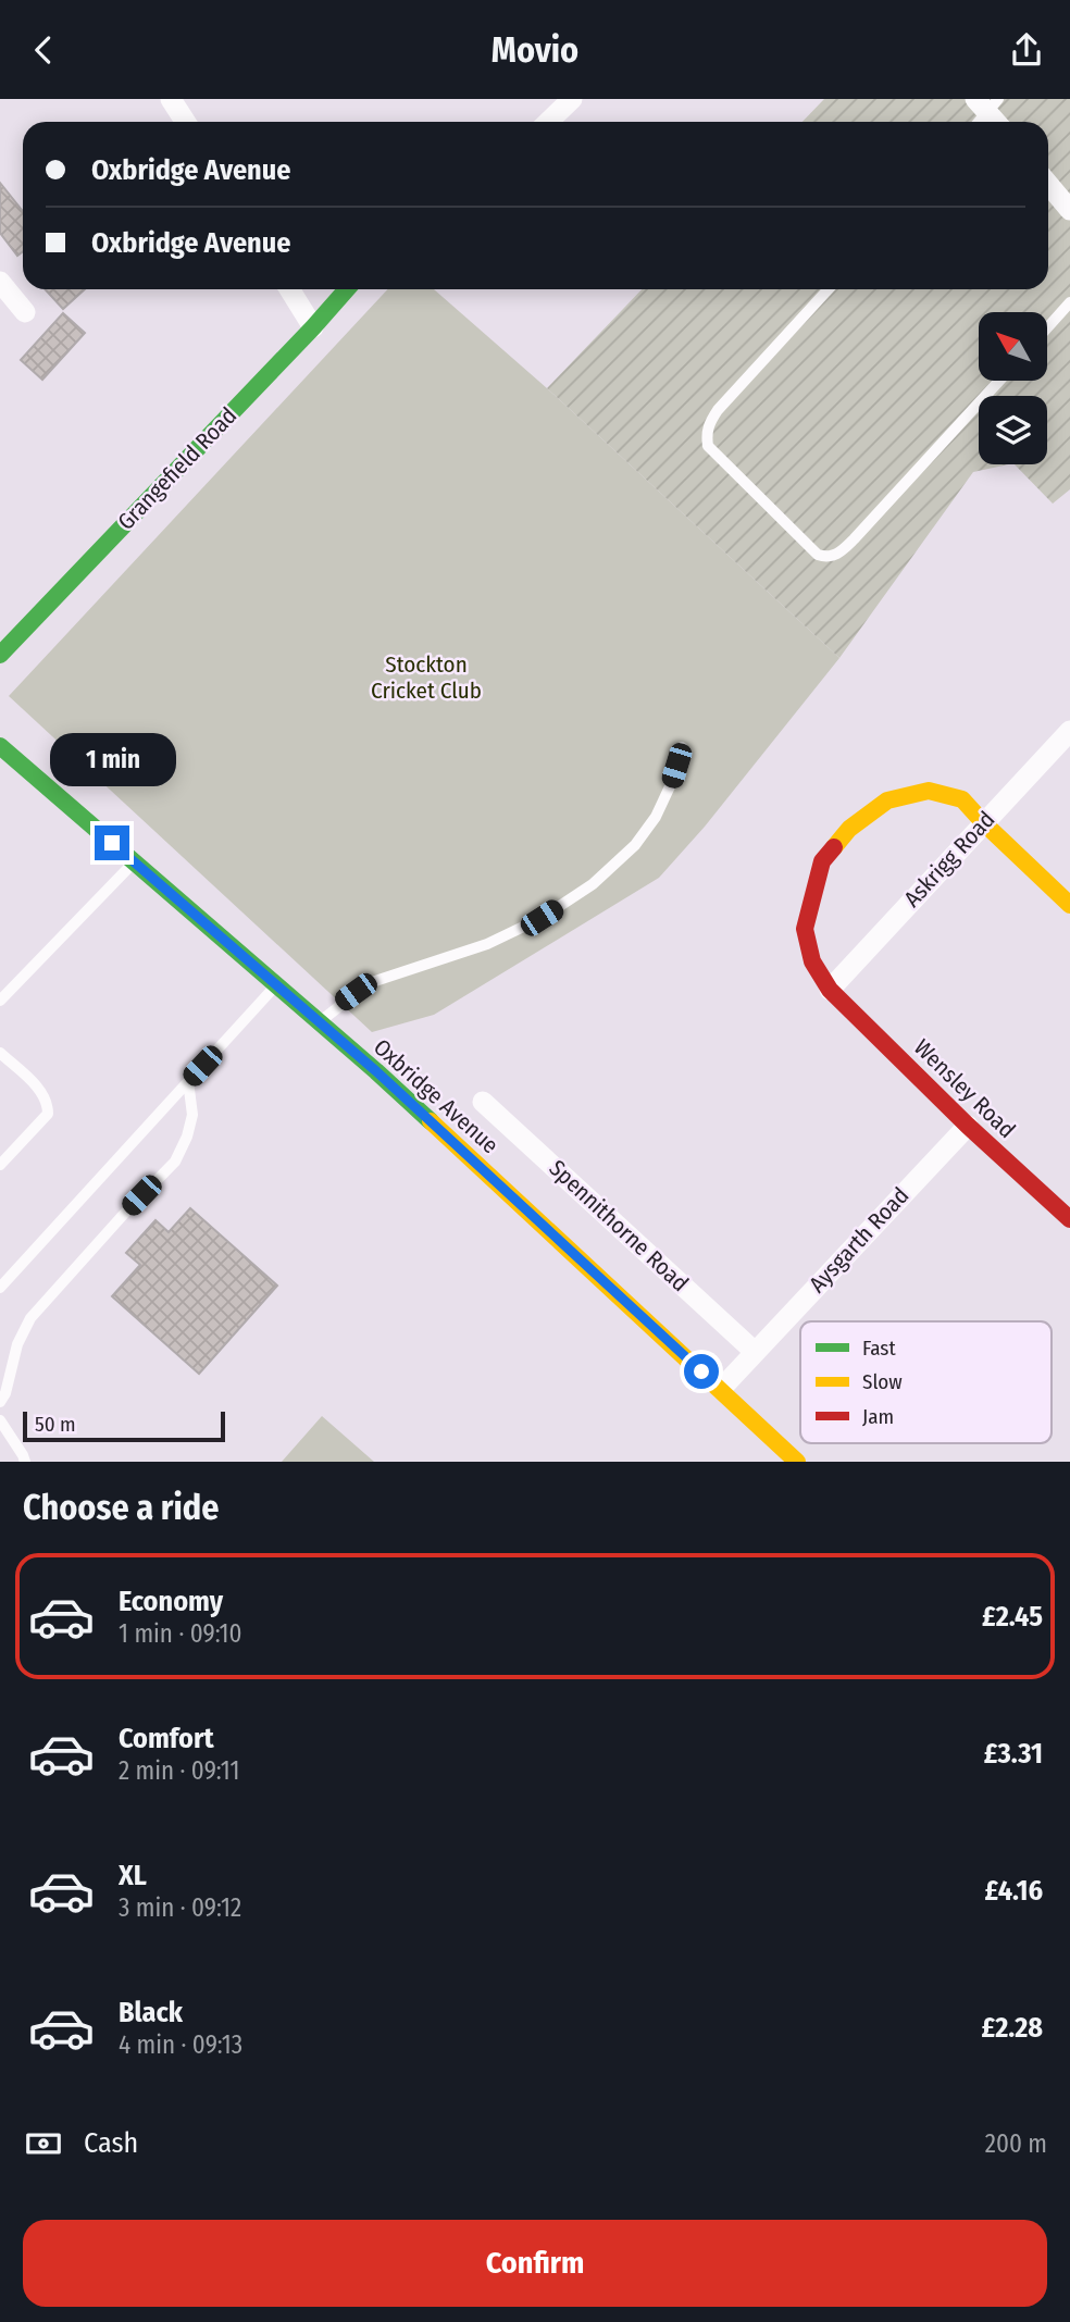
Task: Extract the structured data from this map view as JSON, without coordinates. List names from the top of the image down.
{
  "streets": {
    "street": [
      "Grangefield Road",
      "Askrigg Road",
      "Wensley Road",
      "Oxbridge Avenue",
      "Spennithorne Road",
      "Aysgarth Road"
    ]
  },
  "crossings": [
    ["Askrigg Road", "Wensley Road"],
    ["Wensley Road", "Aysgarth Road"],
    ["Oxbridge Avenue", "Aysgarth Road"],
    ["Spennithorne Road", "Aysgarth Road"]
  ],
  "parks": ["Stockton Cricket Club"],
  "legend": ["Fast", "Slow", "Jam"],
  "scale_bar": "50 m",
  "north": "top left",
  "page": {
    "header": "Movio",
    "banner": ["Oxbridge Avenue", "Oxbridge Avenue"],
    "bubble": "1 min",
    "scale": "50 m",
    "heading": "Choose a ride",
    "list": [
      {
        "name": "Economy",
        "note": "1 min · 09:10",
        "value": "£2.45"
      },
      {
        "name": "Comfort",
        "note": "2 min · 09:11",
        "value": "£3.31"
      },
      {
        "name": "XL",
        "note": "3 min · 09:12",
        "value": "£4.16"
      },
      {
        "name": "Black",
        "note": "4 min · 09:13",
        "value": "£2.28"
      }
    ],
    "pay": ["Cash", "200 m"],
    "buttons": "Confirm"
  }
}
